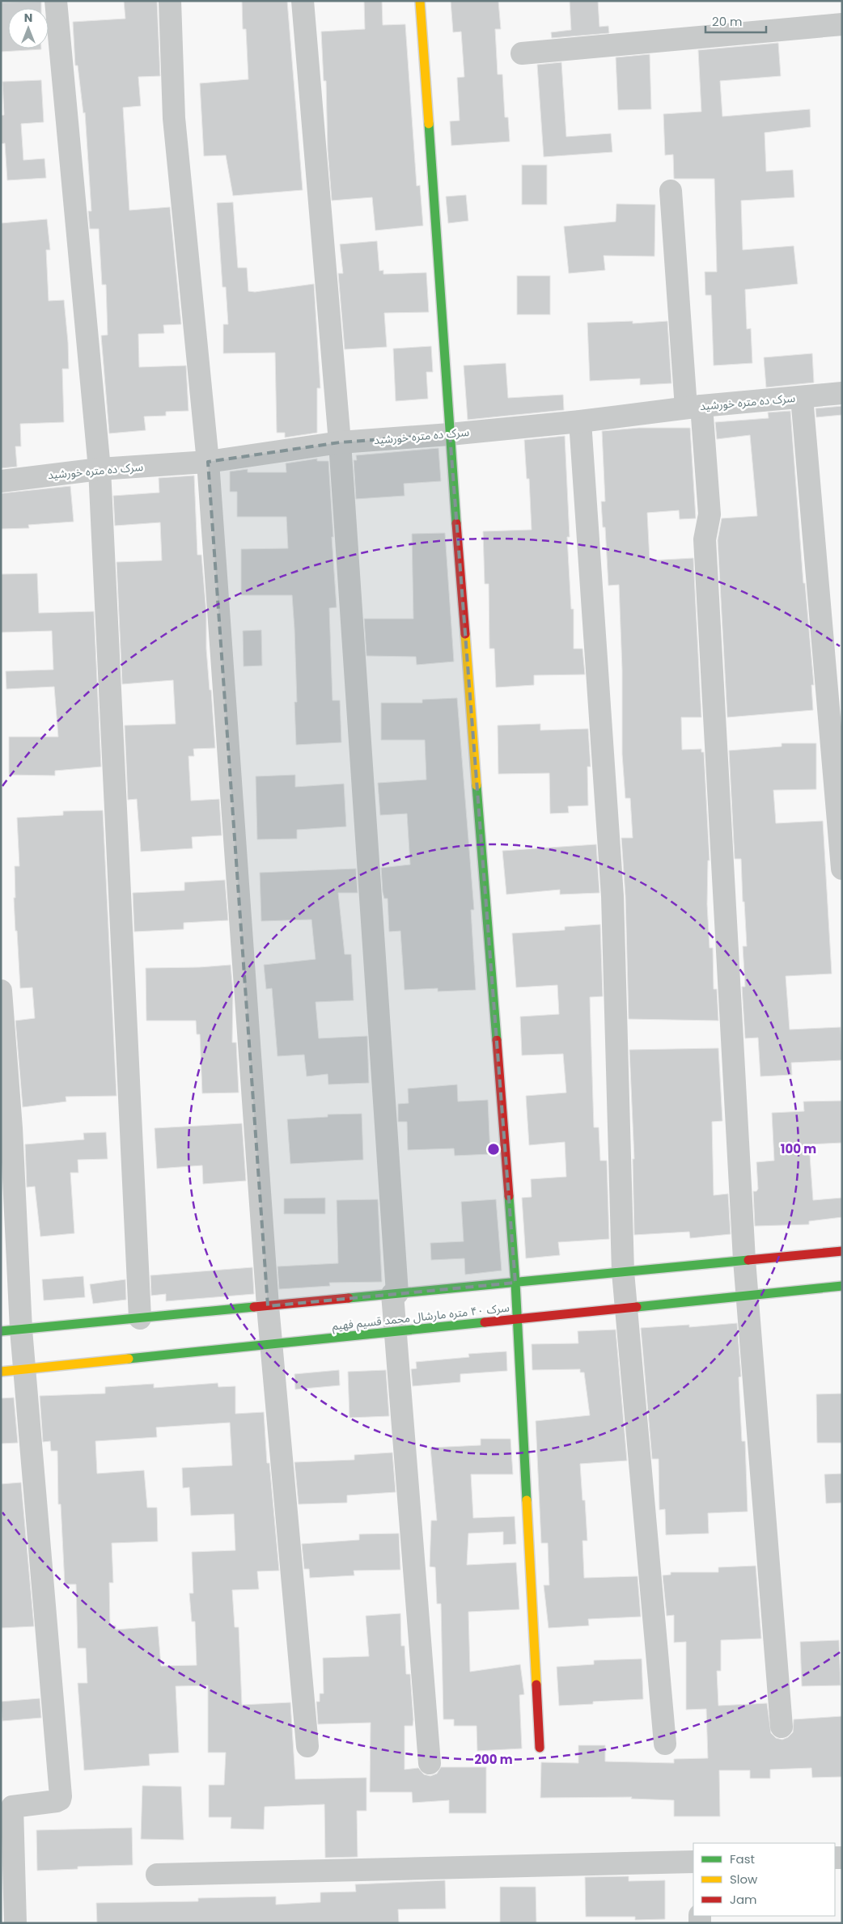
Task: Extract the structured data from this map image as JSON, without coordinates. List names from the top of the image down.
{
  "streets": {
    "street": ["سرک ده متره خورشید", "سرک ۴۰ متره مارشال محمد قسیم فهیم"]
  },
  "legend": ["Fast", "Slow", "Jam"],
  "scale_bar": "20 m",
  "north": "top",
  "rings": ["100 m", "200 m"]
}
